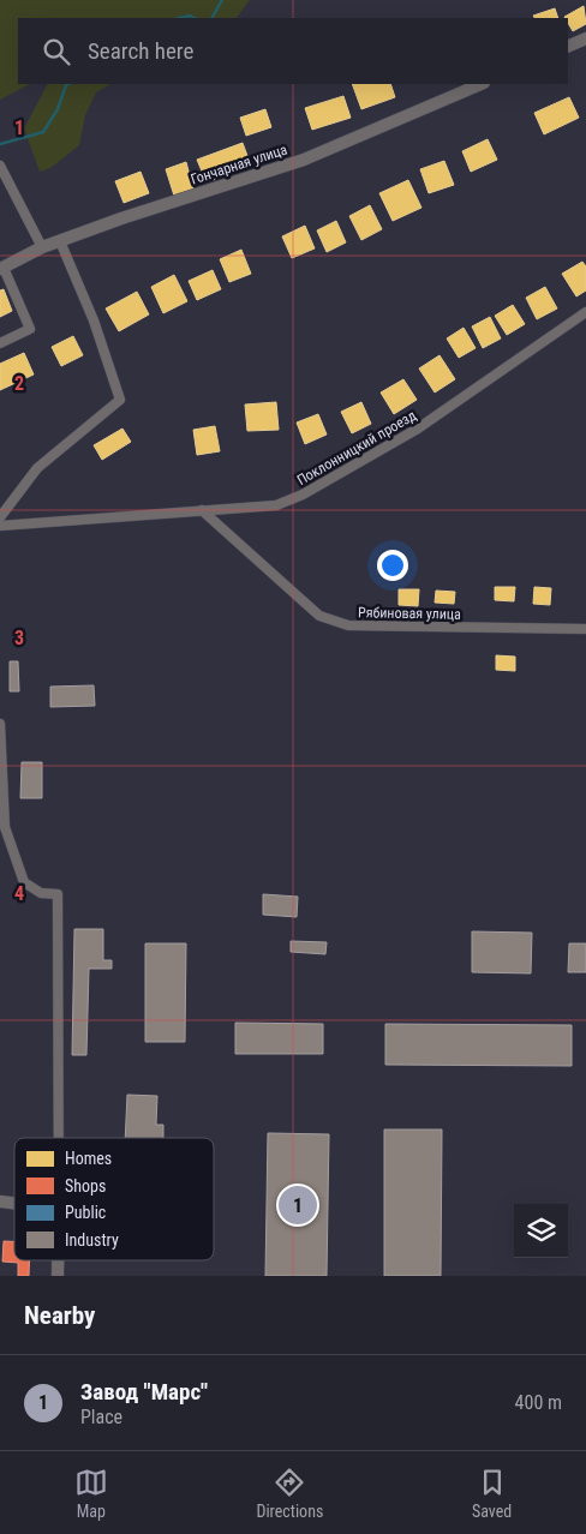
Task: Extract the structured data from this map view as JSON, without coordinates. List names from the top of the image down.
{
  "streets": {
    "street": ["Гончарная улица", "Поклонницкий проезд", "Рябиновая улица"]
  },
  "crossings": [
    ["Поклонницкий проезд", "Рябиновая улица"]
  ],
  "legend": [
    "Homes",
    "Shops",
    "Public",
    "Industry"
  ],
  "page": {
    "search": "Search here",
    "pins": "1",
    "heading": "Nearby",
    "list": [
      {
        "mark": "1",
        "name": "Завод \"Марс\"",
        "note": "Place",
        "value": "400 m"
      }
    ],
    "nav": ["Map", "Directions", "Saved"]
  },
  "grid": {
    "rows": [
      "1",
      "2",
      "3",
      "4"
    ]
  }
}
